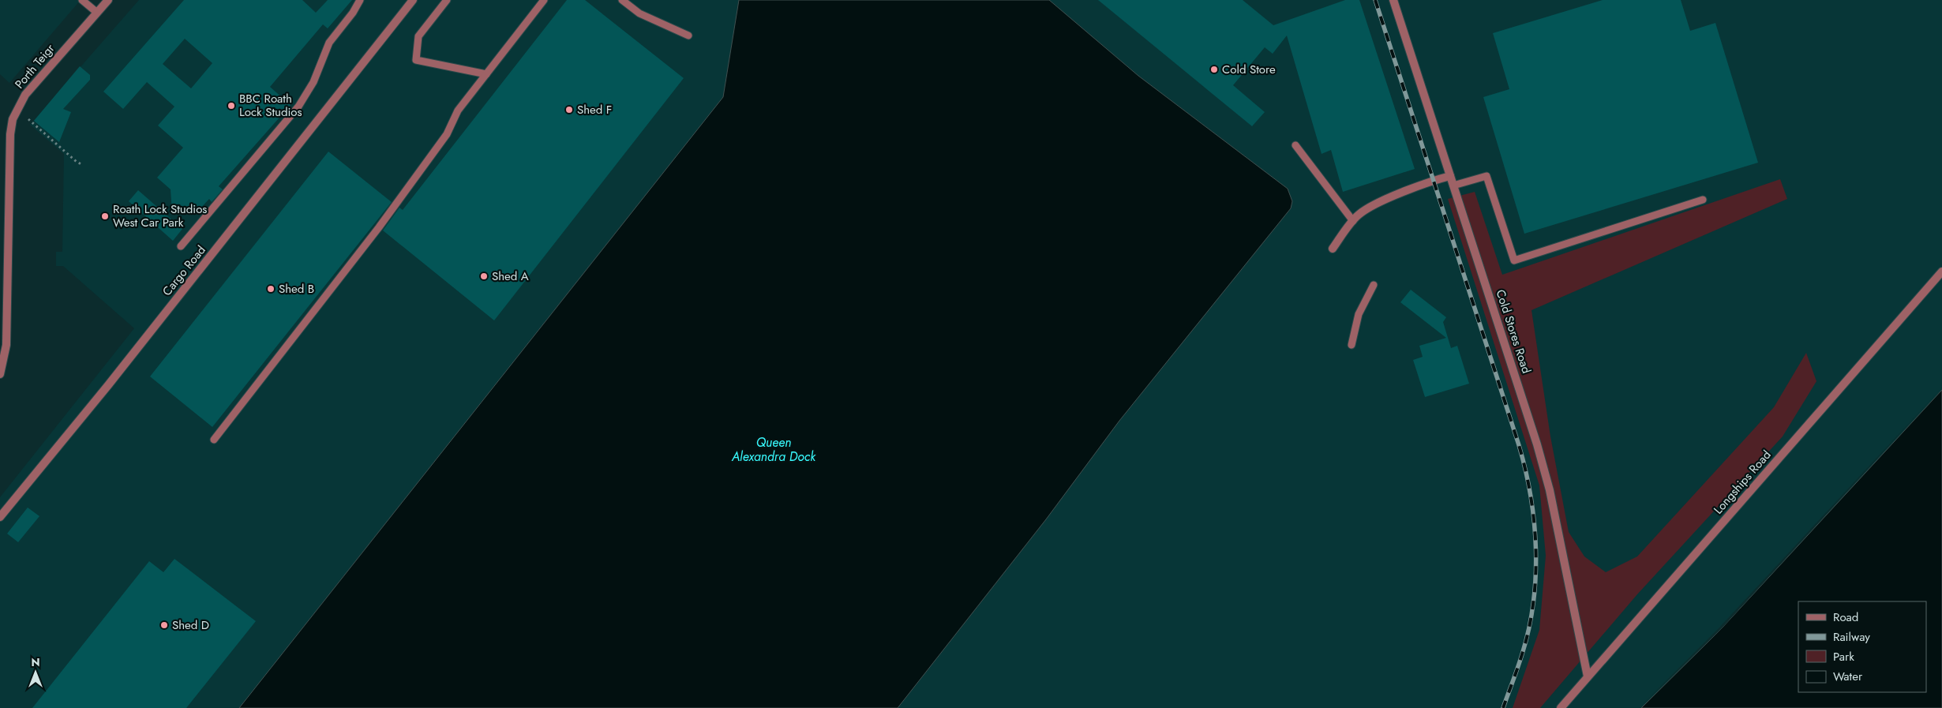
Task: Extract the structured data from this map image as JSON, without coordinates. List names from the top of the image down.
{
  "streets": {
    "street": [
      "Porth Teigr",
      "Cargo Road",
      "Cold Stores Road",
      "Longships Road"
    ]
  },
  "crossings": [
    ["Cold Stores Road", "Longships Road"]
  ],
  "water": ["Queen Alexandra Dock"],
  "places": [
    "Cold Store",
    "BBC Roath Lock Studios",
    "Shed F",
    "Roath Lock Studios West Car Park",
    "Shed A",
    "Shed B",
    "Shed D"
  ],
  "legend": [
    "Road",
    "Railway",
    "Park",
    "Water"
  ],
  "north": "top"
}
